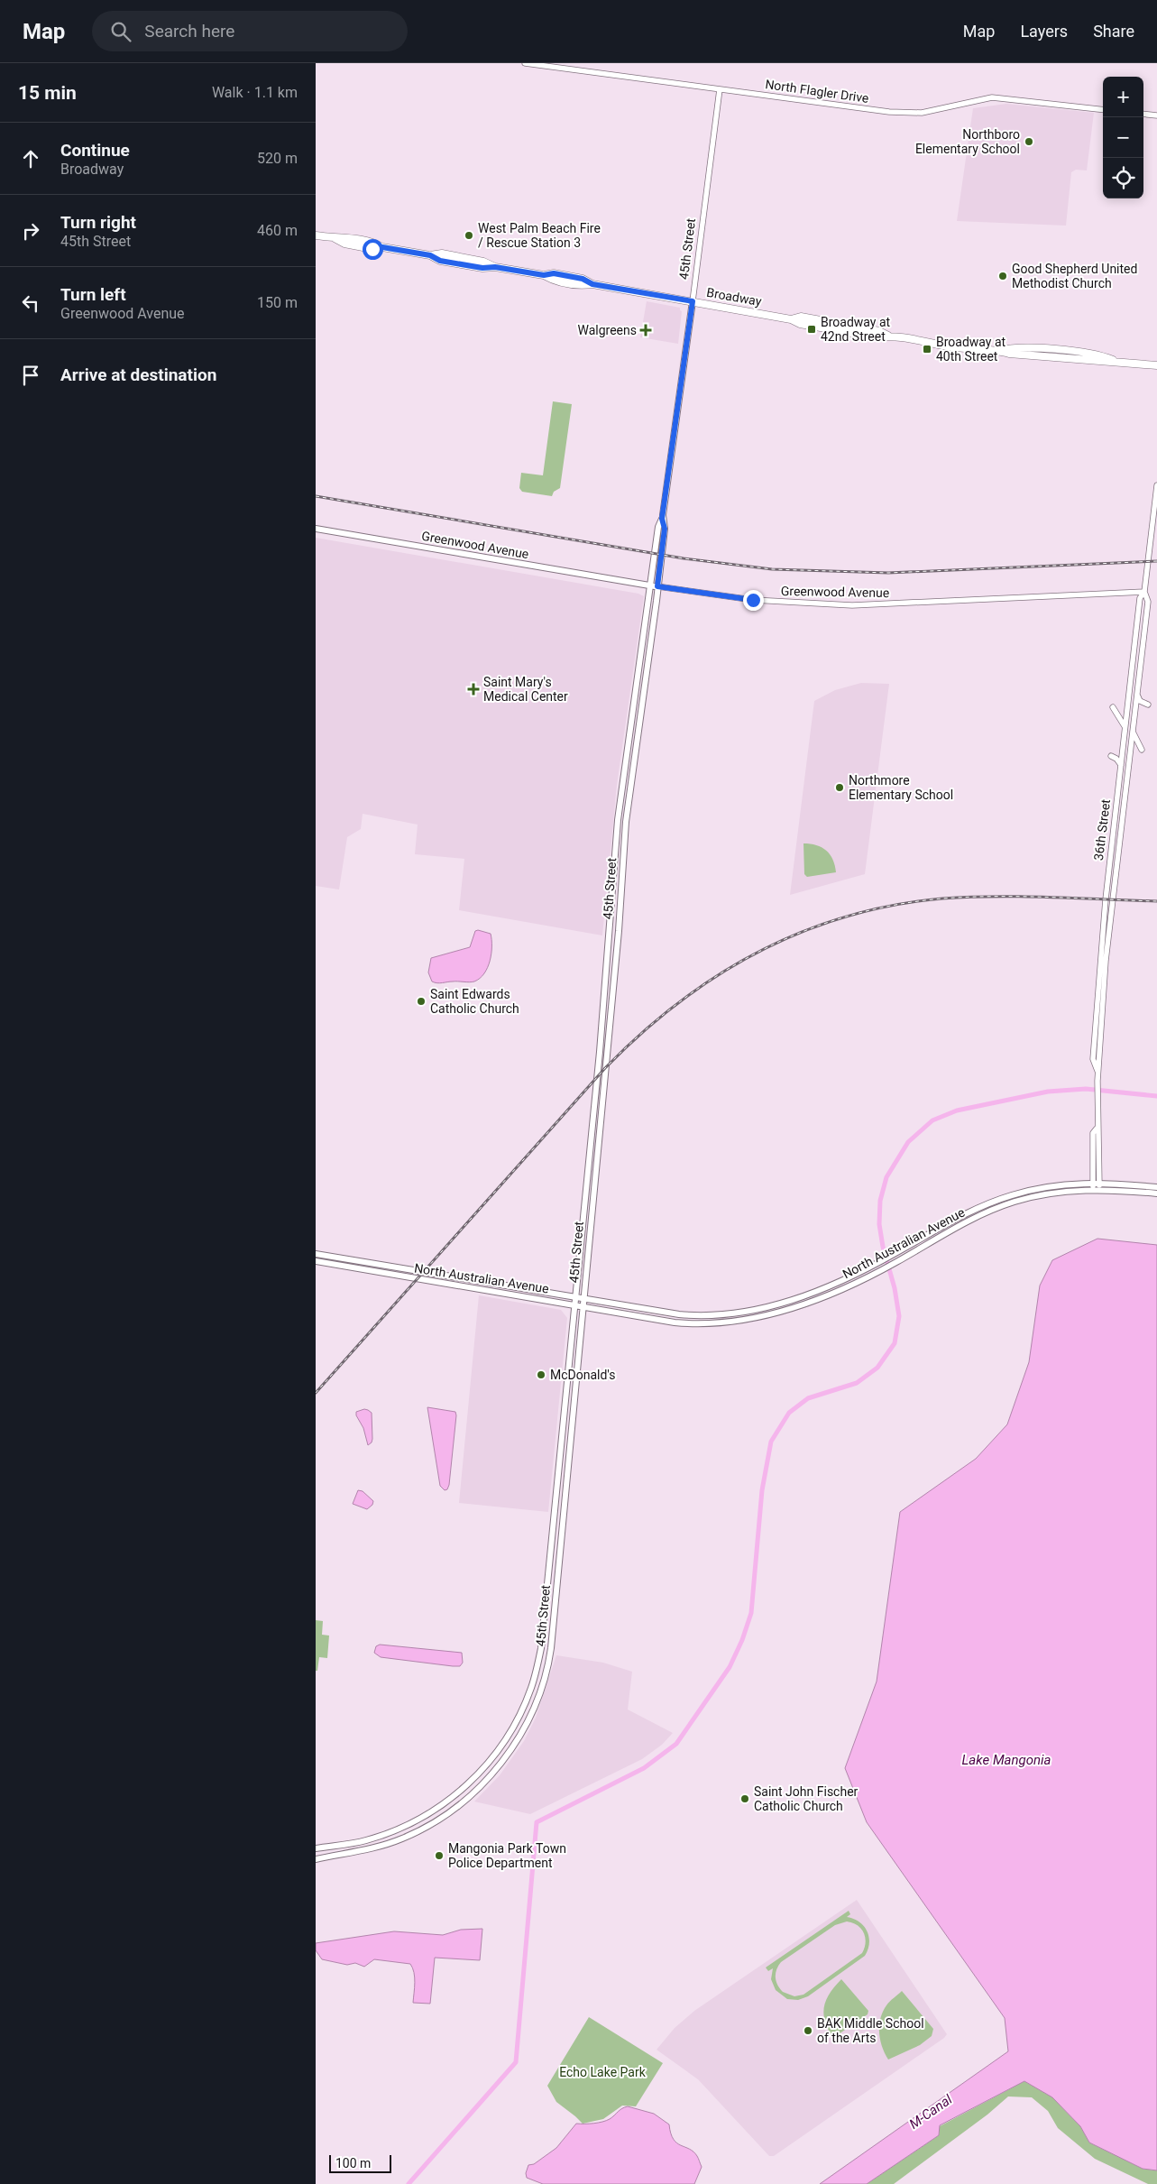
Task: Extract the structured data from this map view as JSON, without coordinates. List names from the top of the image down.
{
  "streets": {
    "main road": [
      "45th Street",
      "Broadway",
      "Greenwood Avenue",
      "North Australian Avenue"
    ],
    "street": ["North Flagler Drive", "36th Street"]
  },
  "crossings": [
    ["North Flagler Drive", "45th Street"],
    ["45th Street", "Broadway"],
    ["45th Street", "Greenwood Avenue"],
    ["45th Street", "North Australian Avenue"],
    ["Greenwood Avenue", "36th Street"],
    ["36th Street", "North Australian Avenue"]
  ],
  "water": ["Lake Mangonia", "M-Canal"],
  "parks": ["Echo Lake Park"],
  "places": {
    "other": [
      "Northboro Elementary School",
      "West Palm Beach Fire / Rescue Station 3",
      "Good Shepherd United Methodist Church",
      "Northmore Elementary School",
      "Saint Edwards Catholic Church",
      "McDonald's",
      "Saint John Fischer Catholic Church",
      "Mangonia Park Town Police Department",
      "BAK Middle School of the Arts"
    ],
    "transit": ["Broadway at 42nd Street", "Broadway at 40th Street"],
    "health": ["Walgreens", "Saint Mary's Medical Center"]
  },
  "scale_bar": "100 m",
  "page": {
    "header": "Map",
    "search": "Search here",
    "nav": ["Map", "Layers", "Share"],
    "heading": ["15 min", "Walk · 1.1 km"],
    "map_buttons": ["+", "−"],
    "list": [
      ["Continue", "Broadway", "520 m"],
      ["Turn right", "45th Street", "460 m"],
      ["Turn left", "Greenwood Avenue", "150 m"],
      "Arrive at destination"
    ],
    "scale": "100 m"
  }
}
